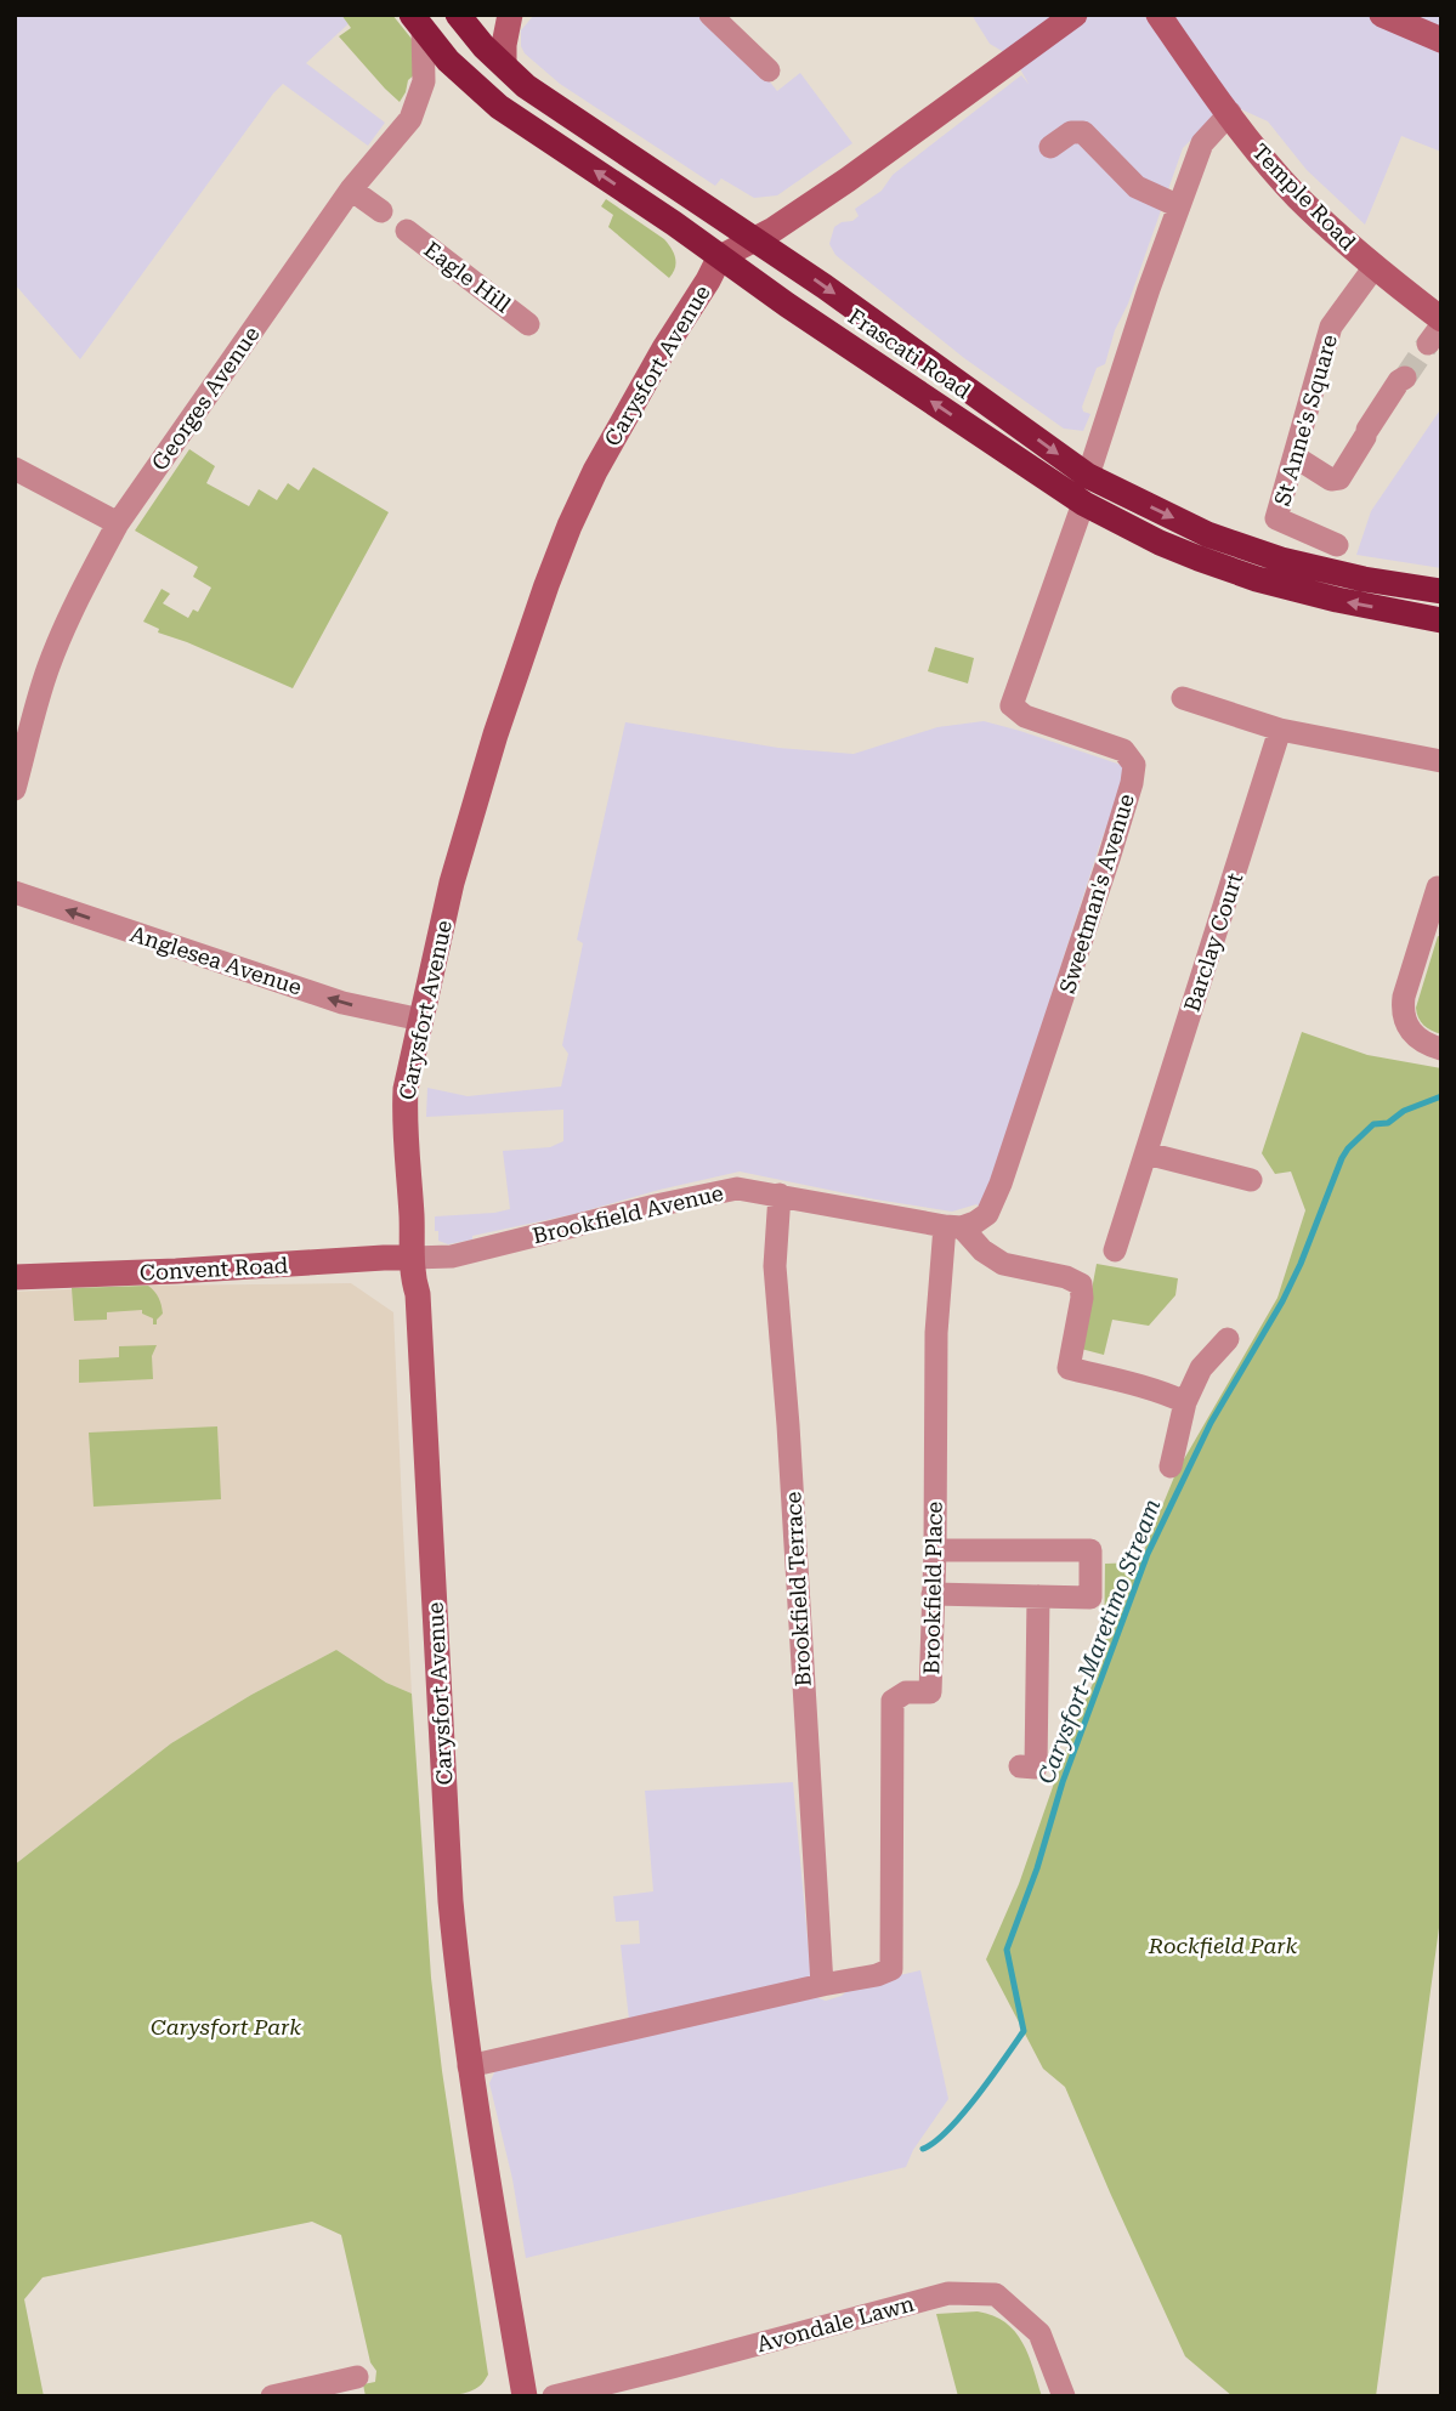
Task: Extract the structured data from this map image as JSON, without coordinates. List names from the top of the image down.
{
  "streets": {
    "highway": ["Frascati Road"],
    "main road": ["Temple Road", "Carysfort Avenue", "Convent Road"],
    "street": [
      "Eagle Hill",
      "Georges Avenue",
      "St Anne's Square",
      "Sweetman's Avenue",
      "Barclay Court",
      "Anglesea Avenue",
      "Brookfield Avenue",
      "Brookfield Place",
      "Brookfield Terrace",
      "Avondale Lawn"
    ]
  },
  "crossings": [
    ["Temple Road", "St Anne's Square"],
    ["Frascati Road", "Carysfort Avenue"],
    ["Frascati Road", "Georges Avenue"],
    ["Frascati Road", "Sweetman's Avenue"],
    ["Carysfort Avenue", "Anglesea Avenue"],
    ["Carysfort Avenue", "Brookfield Avenue"],
    ["Carysfort Avenue", "Convent Road"],
    ["Sweetman's Avenue", "Brookfield Avenue"],
    ["Sweetman's Avenue", "Brookfield Place"],
    ["Brookfield Avenue", "Convent Road"],
    ["Brookfield Avenue", "Brookfield Place"],
    ["Brookfield Avenue", "Brookfield Terrace"],
    ["Brookfield Place", "Brookfield Terrace"]
  ],
  "one_way": ["Anglesea Avenue"],
  "water": ["Carysfort-Maretimo Stream"],
  "parks": ["Rockfield Park", "Carysfort Park"]
}
